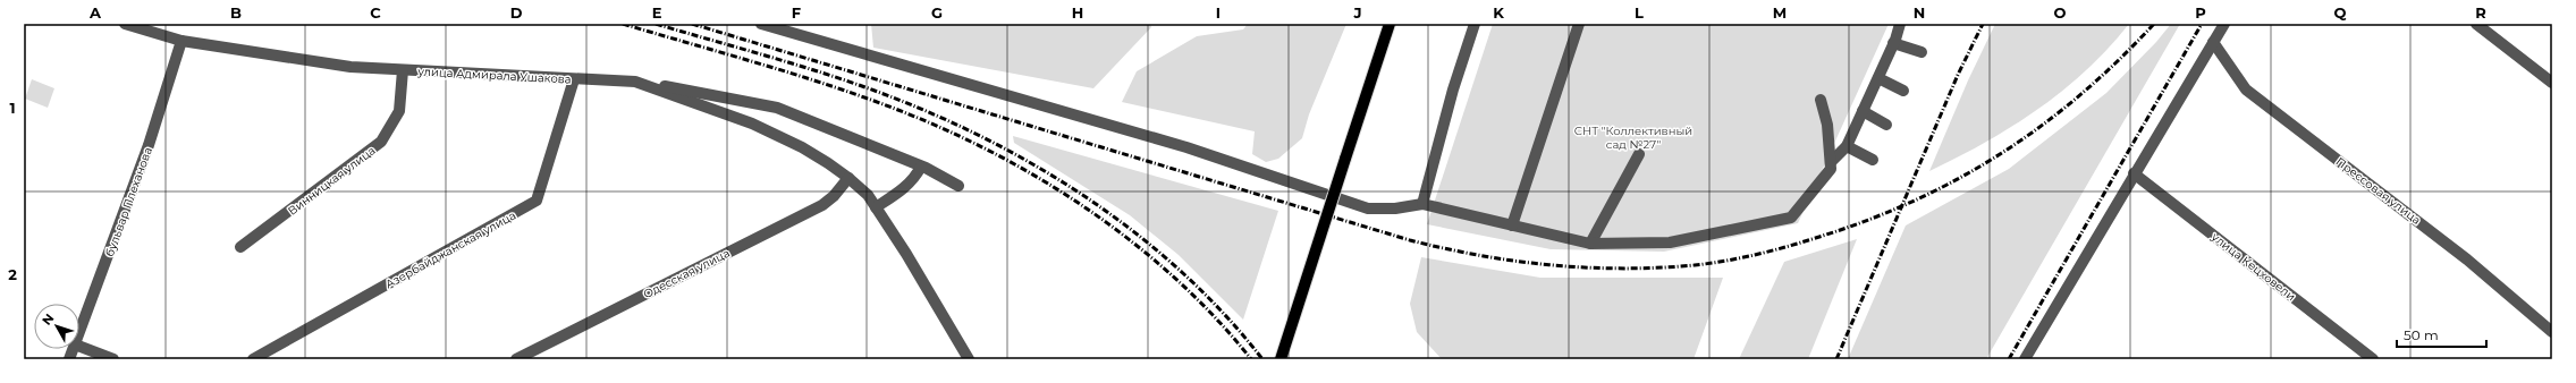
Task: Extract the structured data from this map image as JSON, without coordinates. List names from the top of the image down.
{
  "streets": {
    "street": [
      "улица Адмирала Ушакова",
      "Винницкая улица",
      "Прессовая улица",
      "бульвар Плеханова",
      "Азербайджанская улица",
      "улица Кецховели",
      "Одесская улица"
    ]
  },
  "crossings": [
    ["улица Адмирала Ушакова", "Винницкая улица"],
    ["улица Адмирала Ушакова", "бульвар Плеханова"],
    ["улица Адмирала Ушакова", "Азербайджанская улица"],
    ["улица Адмирала Ушакова", "Одесская улица"]
  ],
  "parks": ["СНТ \"Коллективный сад №27\""],
  "scale_bar": "50 m",
  "north": "top left",
  "grid": {
    "columns": [
      "A",
      "B",
      "C",
      "D",
      "E",
      "F",
      "G",
      "H",
      "I",
      "J",
      "K",
      "L",
      "M",
      "N",
      "O",
      "P",
      "Q",
      "R"
    ],
    "rows": ["1", "2"]
  }
}
